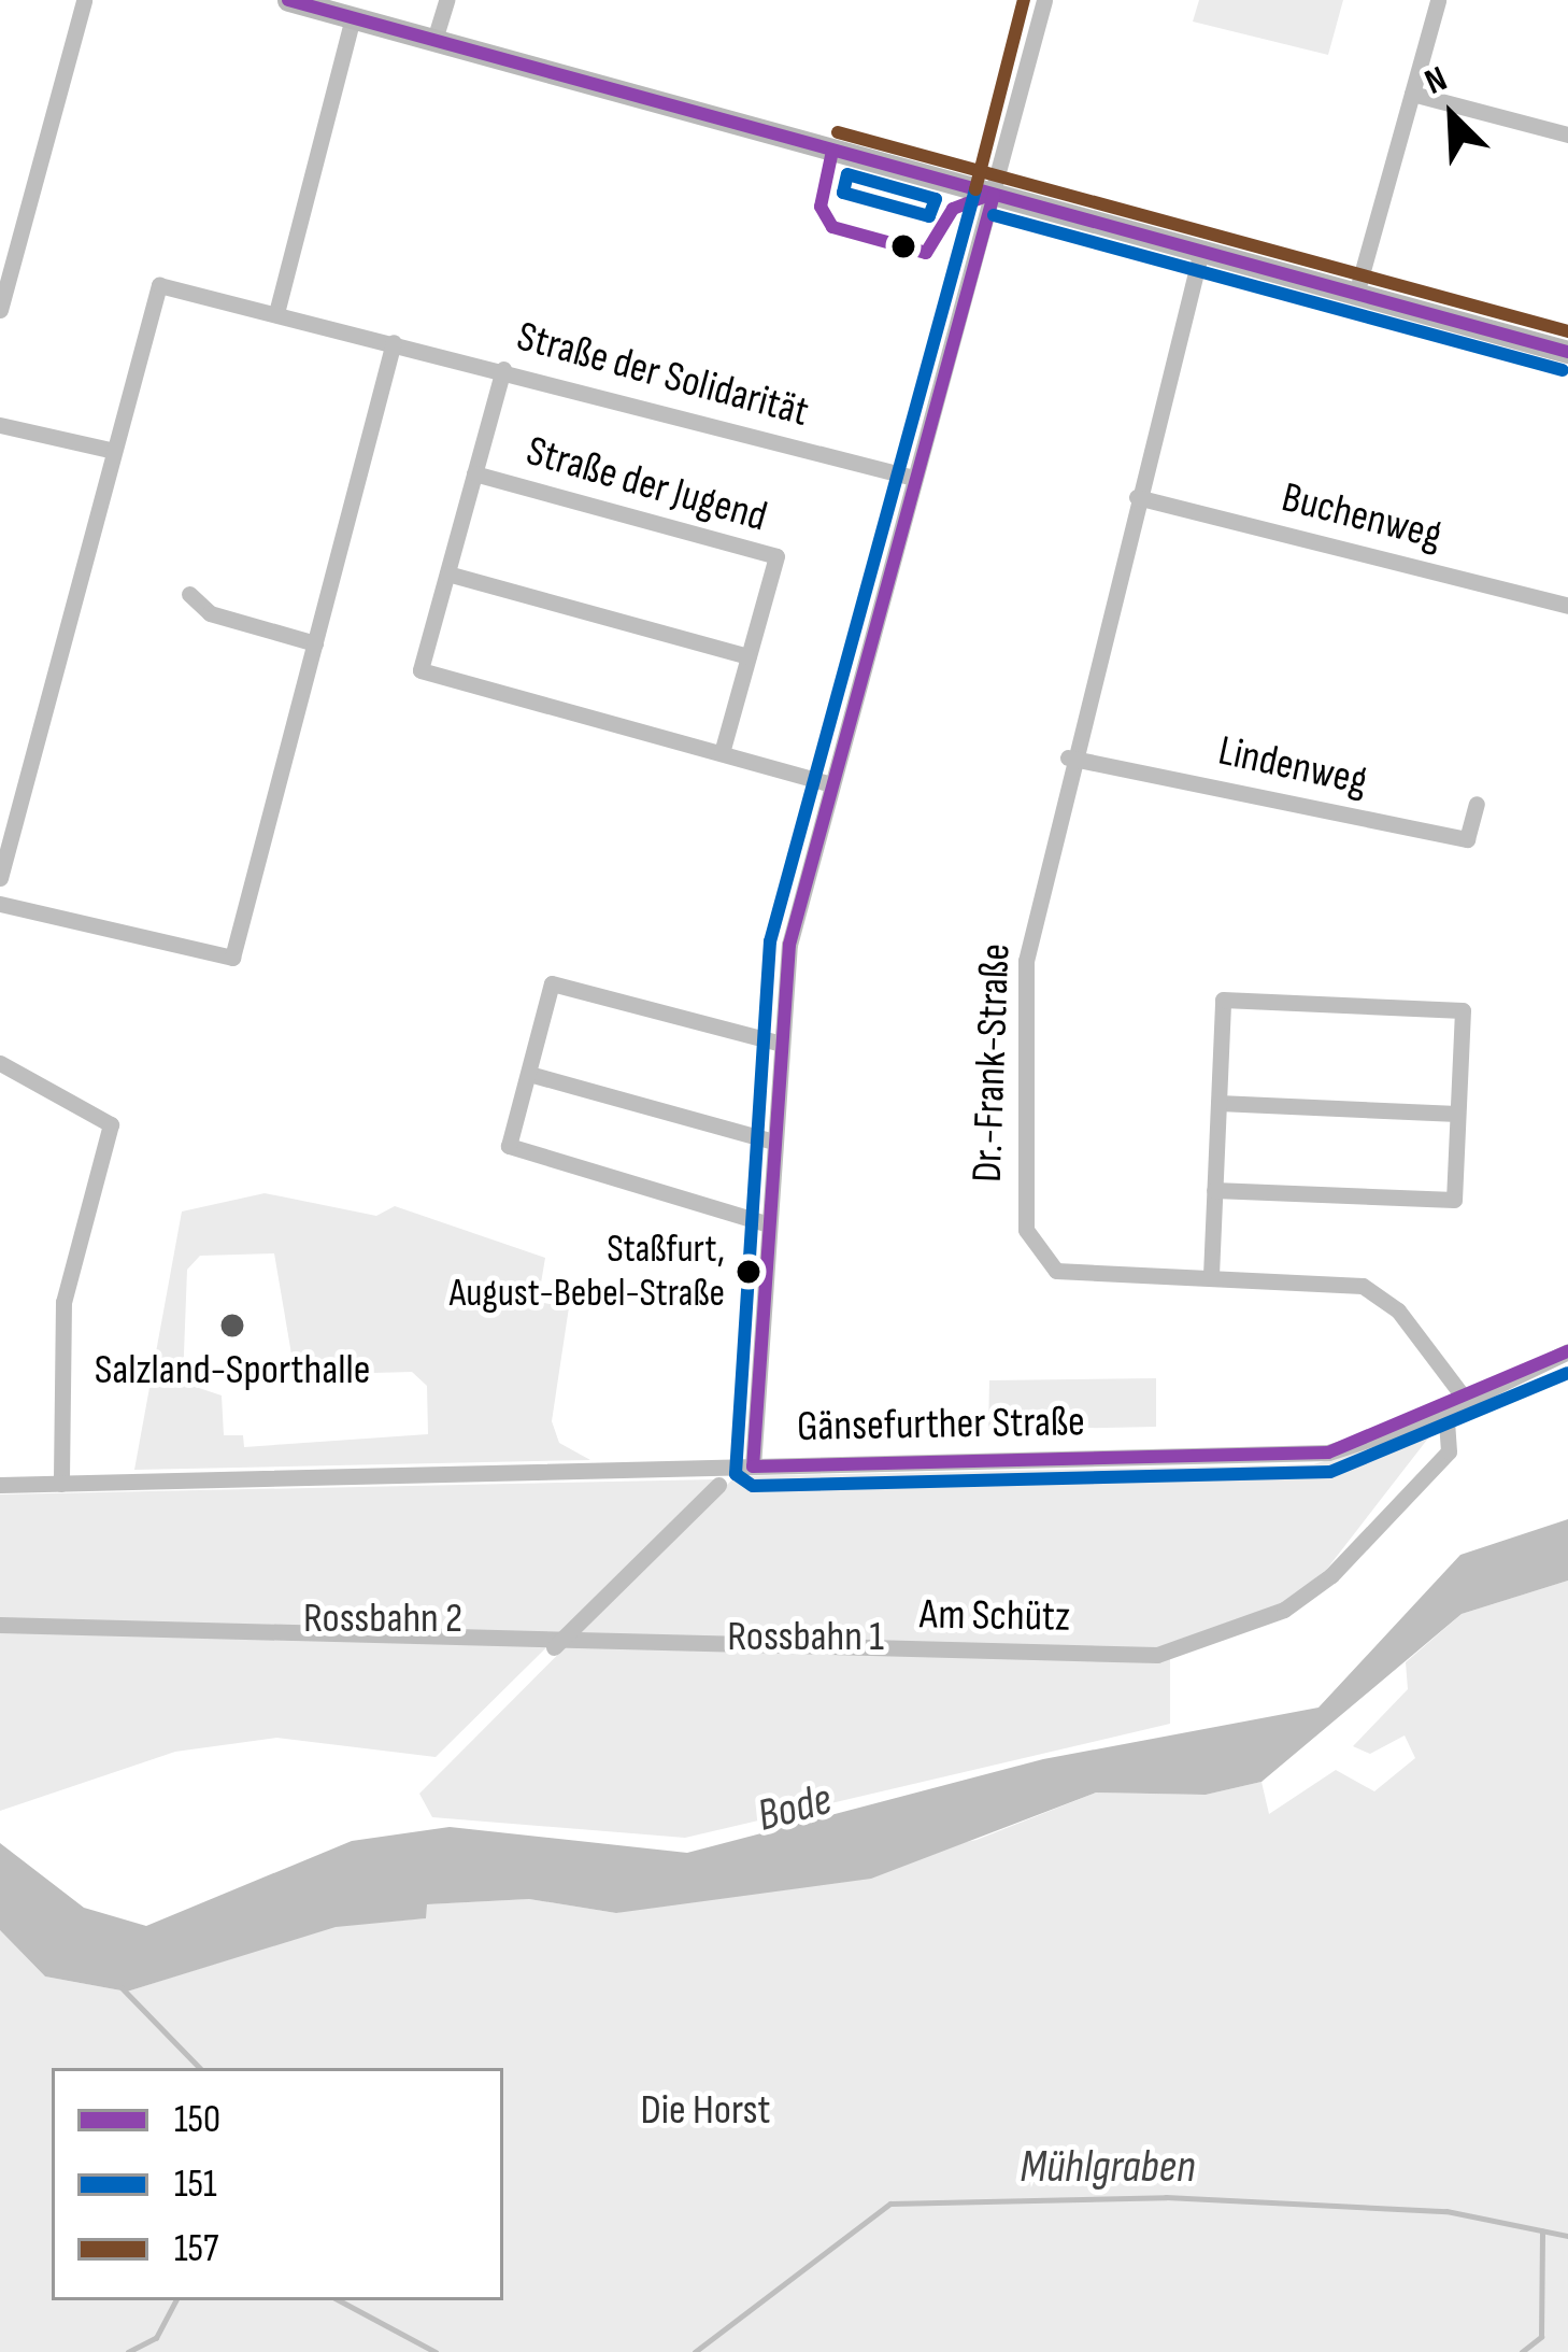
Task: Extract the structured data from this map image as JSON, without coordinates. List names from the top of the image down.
{
  "streets": {
    "street": [
      "Straße der Solidarität",
      "Straße der Jugend",
      "Buchenweg",
      "Lindenweg",
      "Dr.-Frank-Straße",
      "Gänsefurther Straße",
      "Am Schütz"
    ]
  },
  "crossings": [
    ["Straße der Solidarität", "Straße der Jugend"],
    ["Buchenweg", "Dr.-Frank-Straße"],
    ["Lindenweg", "Dr.-Frank-Straße"],
    ["Dr.-Frank-Straße", "Gänsefurther Straße"],
    ["Gänsefurther Straße", "Am Schütz"]
  ],
  "water": ["Bode", "Mühlgraben"],
  "parks": ["Rossbahn 2", "Rossbahn 1", "Die Horst"],
  "places": ["Staßfurt, August-Bebel-Straße", "Salzland-Sporthalle"],
  "lines": ["transit line 150", "transit line 157", "transit line 151"],
  "legend": ["150", "151", "157"],
  "north": "top left"
}
